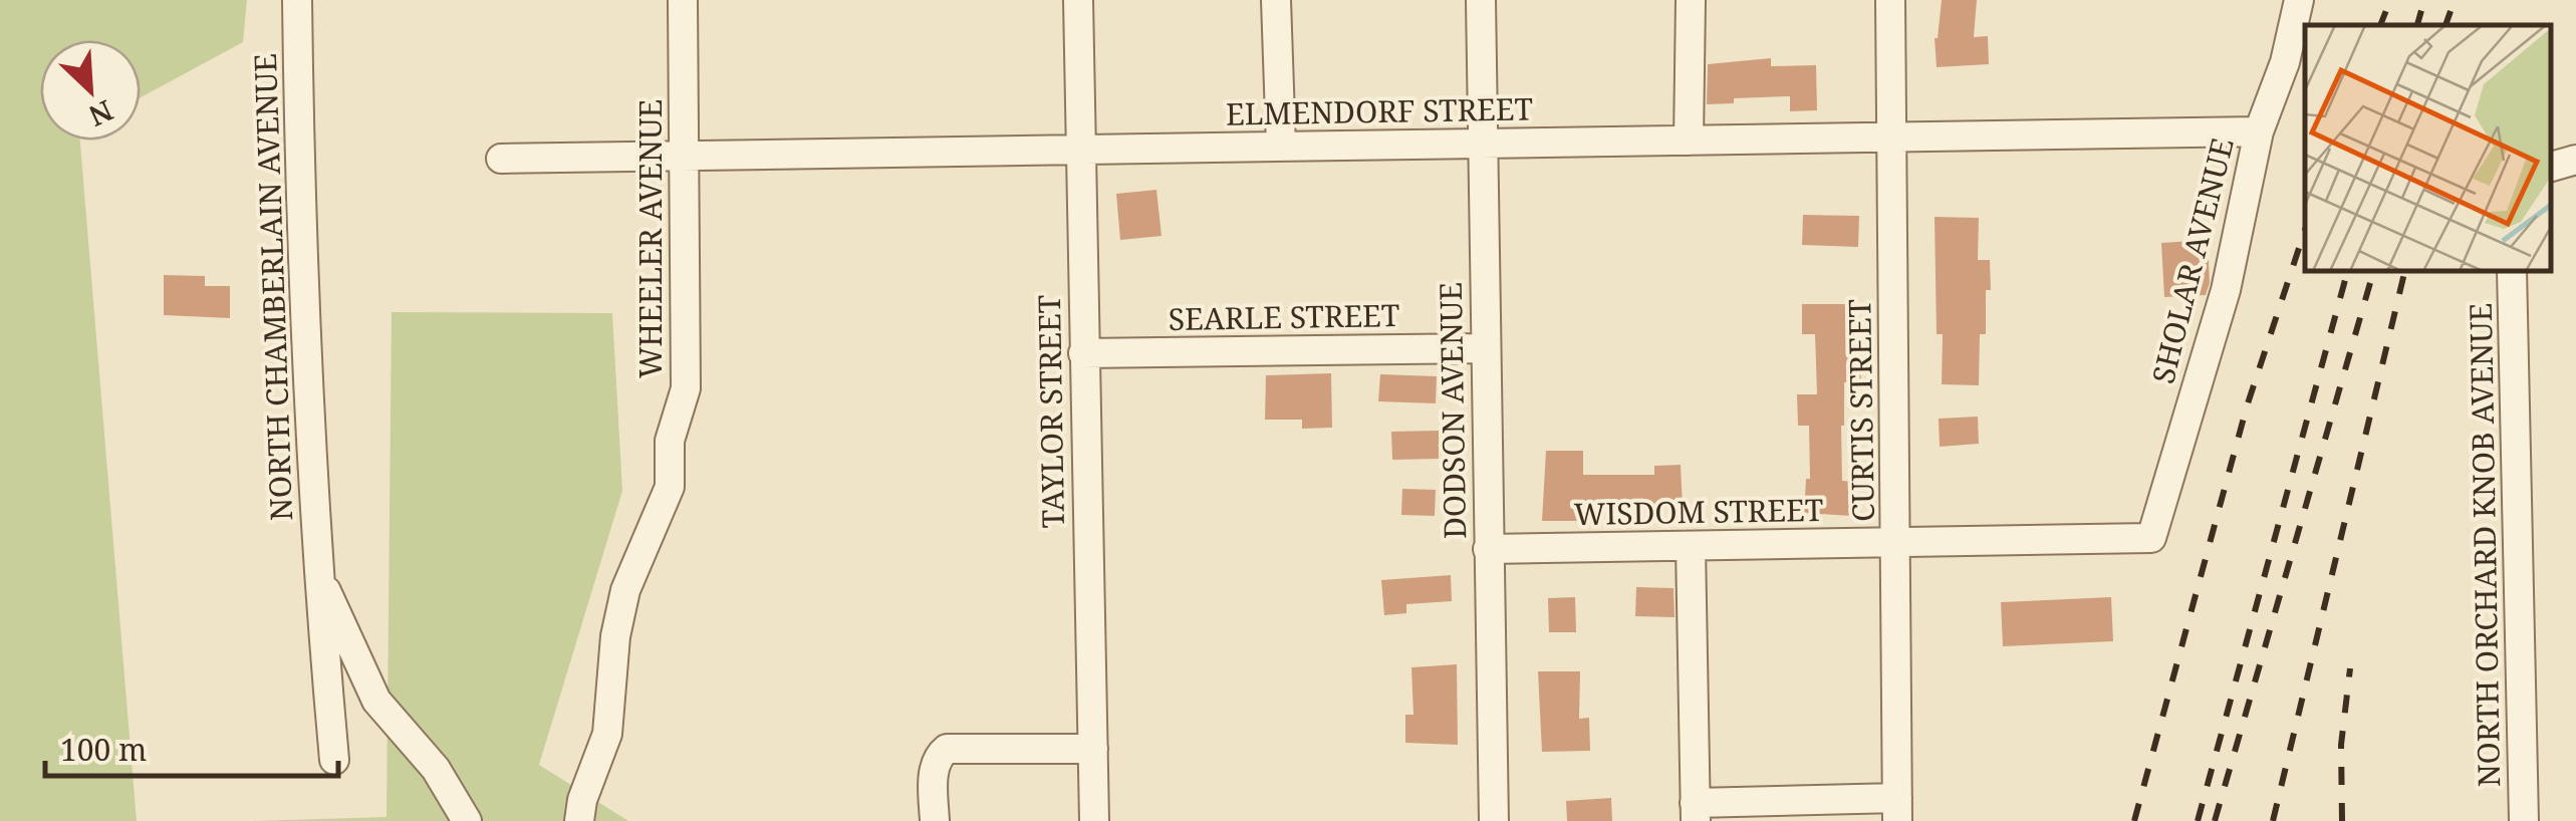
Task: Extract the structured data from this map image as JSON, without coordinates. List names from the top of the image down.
{
  "streets": {
    "street": [
      "ELMENDORF STREET",
      "WHEELER AVENUE",
      "SHOLAR AVENUE",
      "NORTH CHAMBERLAIN AVENUE",
      "SEARLE STREET",
      "DODSON AVENUE",
      "CURTIS STREET",
      "TAYLOR STREET",
      "WISDOM STREET",
      "NORTH ORCHARD KNOB AVENUE"
    ]
  },
  "crossings": [
    ["ELMENDORF STREET", "WHEELER AVENUE"],
    ["ELMENDORF STREET", "SHOLAR AVENUE"],
    ["ELMENDORF STREET", "DODSON AVENUE"],
    ["ELMENDORF STREET", "CURTIS STREET"],
    ["ELMENDORF STREET", "TAYLOR STREET"],
    ["SHOLAR AVENUE", "WISDOM STREET"],
    ["SEARLE STREET", "DODSON AVENUE"],
    ["SEARLE STREET", "TAYLOR STREET"],
    ["DODSON AVENUE", "WISDOM STREET"],
    ["CURTIS STREET", "WISDOM STREET"]
  ],
  "scale_bar": "100 m",
  "north": "bottom right"
}
